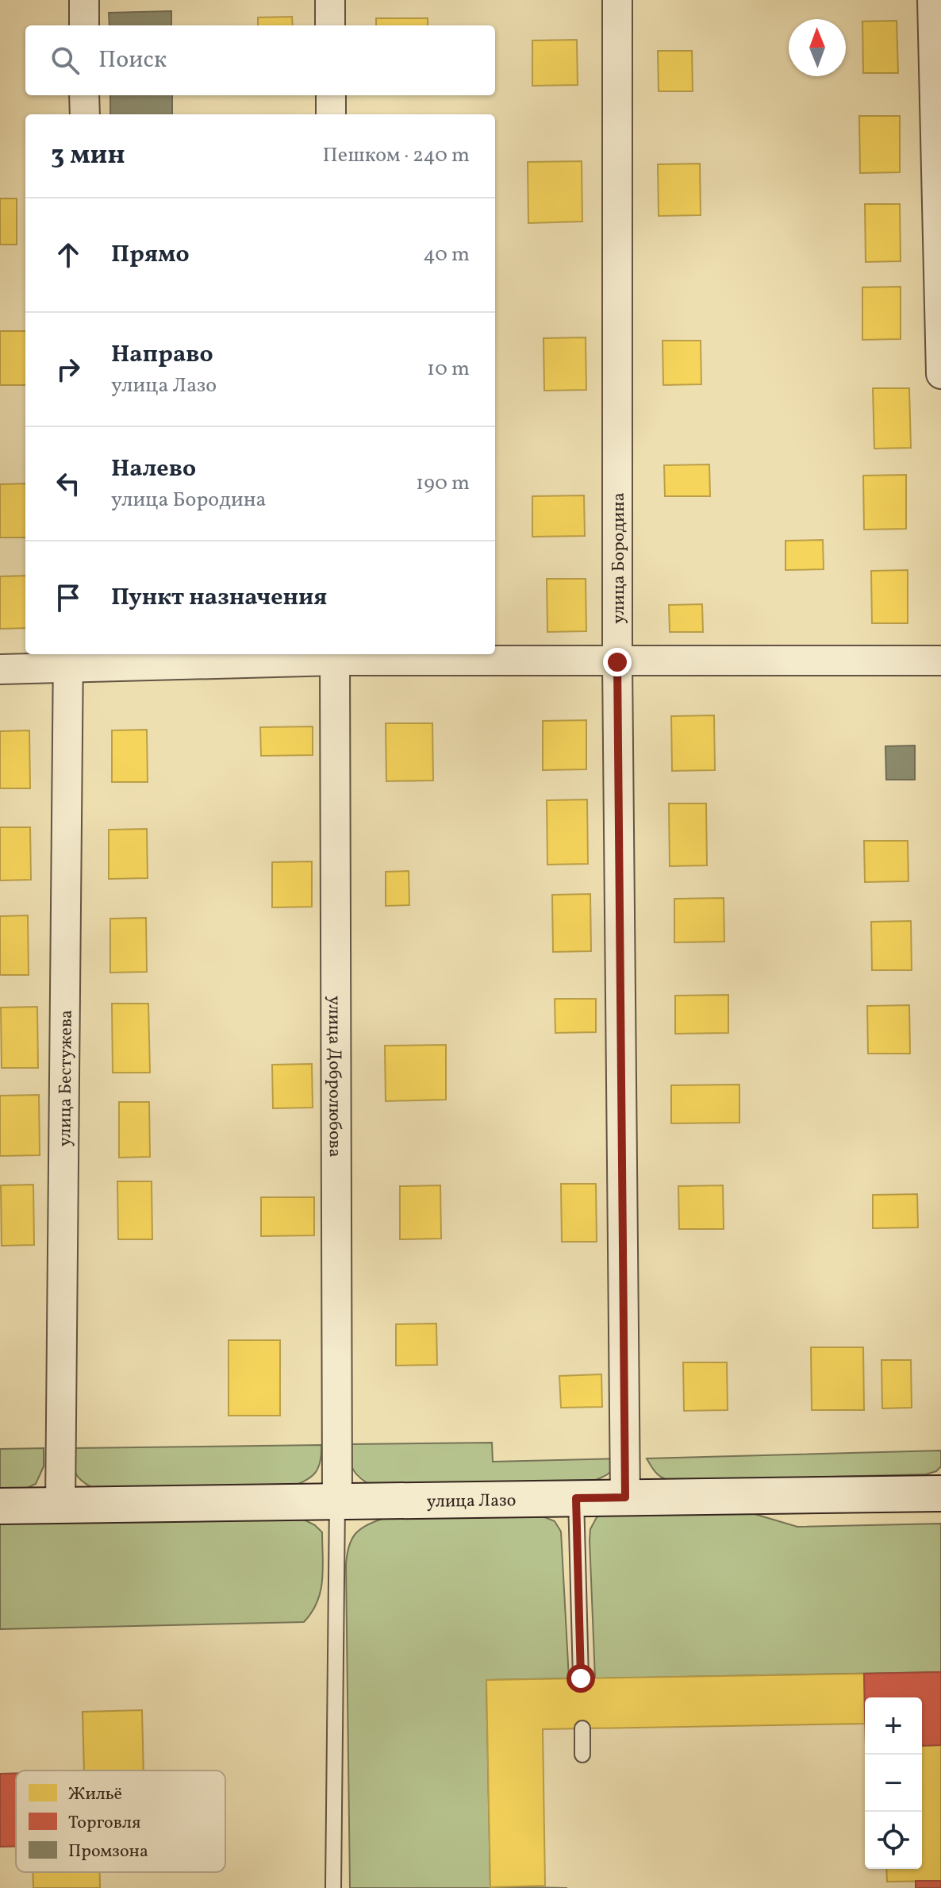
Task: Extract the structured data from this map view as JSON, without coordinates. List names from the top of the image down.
{
  "streets": {
    "main road": ["улица Лазо"],
    "street": ["улица Бородина", "улица Добролюбова", "улица Бестужева"]
  },
  "crossings": [
    ["улица Бородина", "улица Лазо"],
    ["улица Добролюбова", "улица Лазо"],
    ["улица Бестужева", "улица Лазо"]
  ],
  "legend": ["Жильё", "Торговля", "Промзона"],
  "north": "top",
  "page": {
    "search": "Поиск",
    "heading": ["3 мин", "Пешком · 240 m"],
    "list": [
      ["Прямо", "40 m"],
      ["Направо", "улица Лазо", "10 m"],
      ["Налево", "улица Бородина", "190 m"],
      "Пункт назначения"
    ],
    "map_buttons": ["+", "−"]
  }
}
